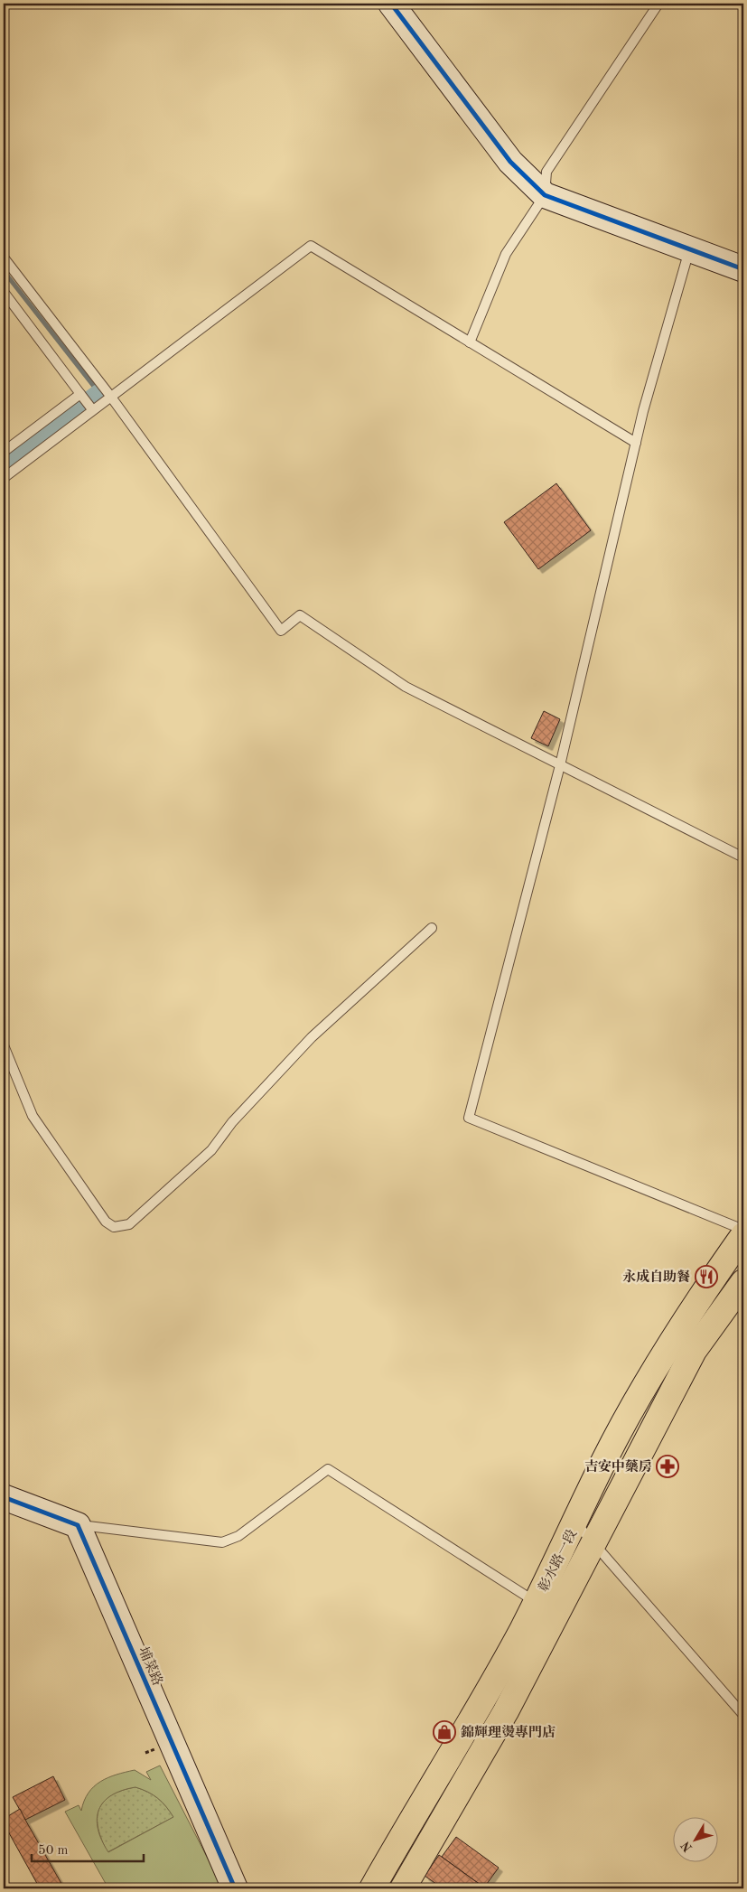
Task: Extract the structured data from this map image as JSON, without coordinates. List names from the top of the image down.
{
  "streets": {
    "main road": ["彰水路一段"],
    "street": ["埔菜路"]
  },
  "places": {
    "restaurant": ["永成自助餐"],
    "pharmacy": ["吉安中藥房"],
    "shop": ["錦輝理燙專門店"]
  },
  "scale_bar": "50 m",
  "north": "bottom left"
}
